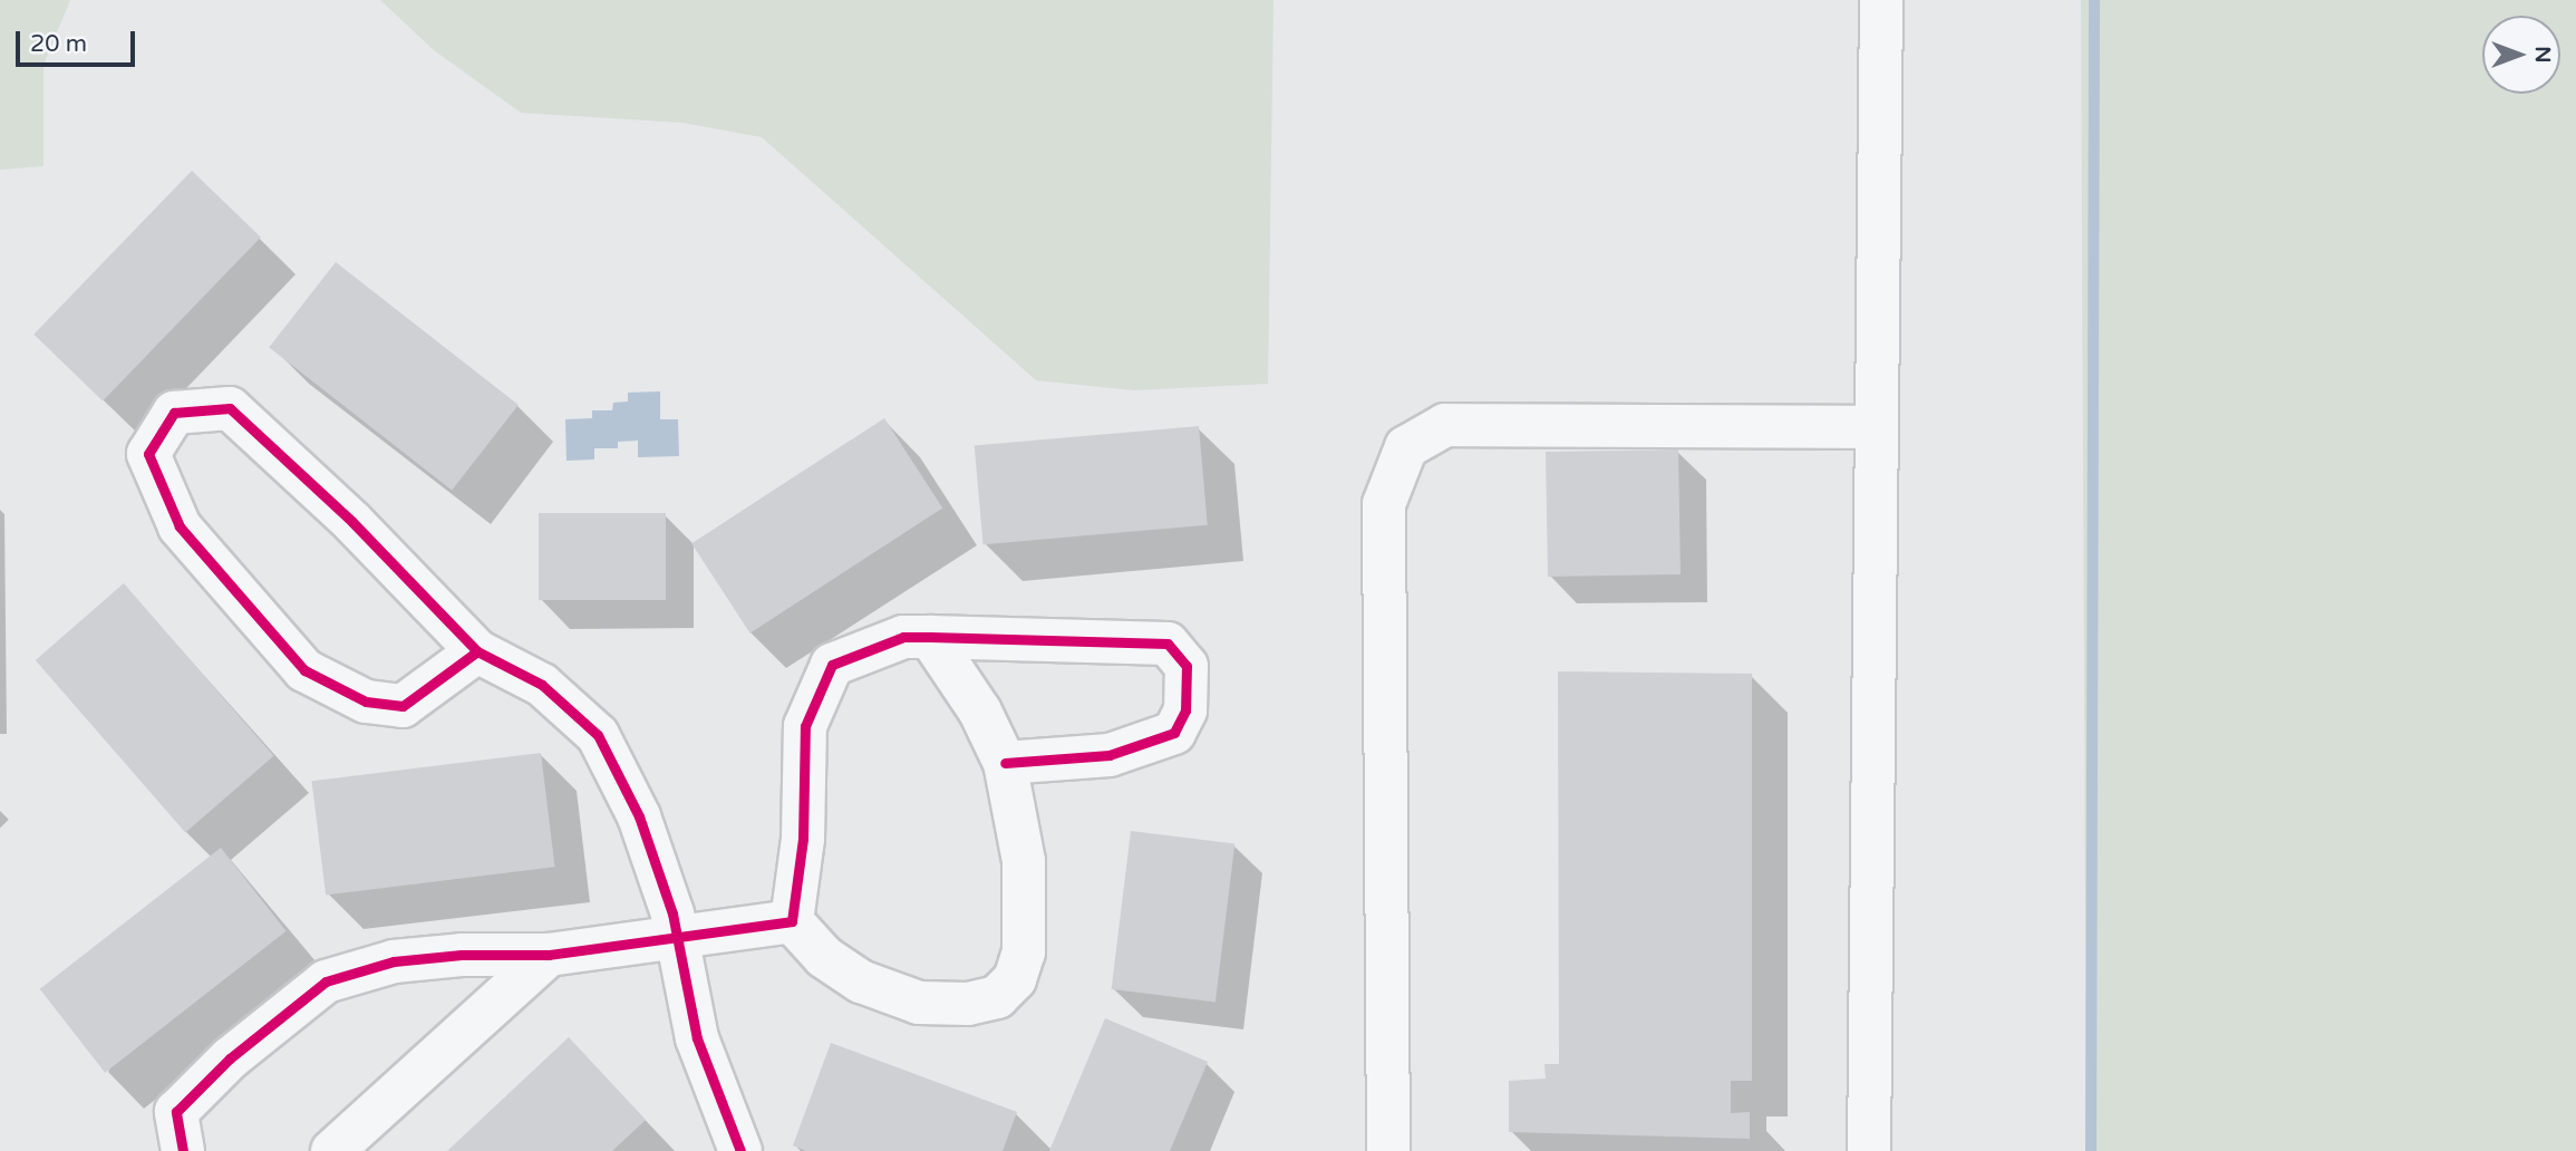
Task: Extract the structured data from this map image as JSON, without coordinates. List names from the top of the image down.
{
  "scale_bar": "20 m",
  "north": "right"
}
